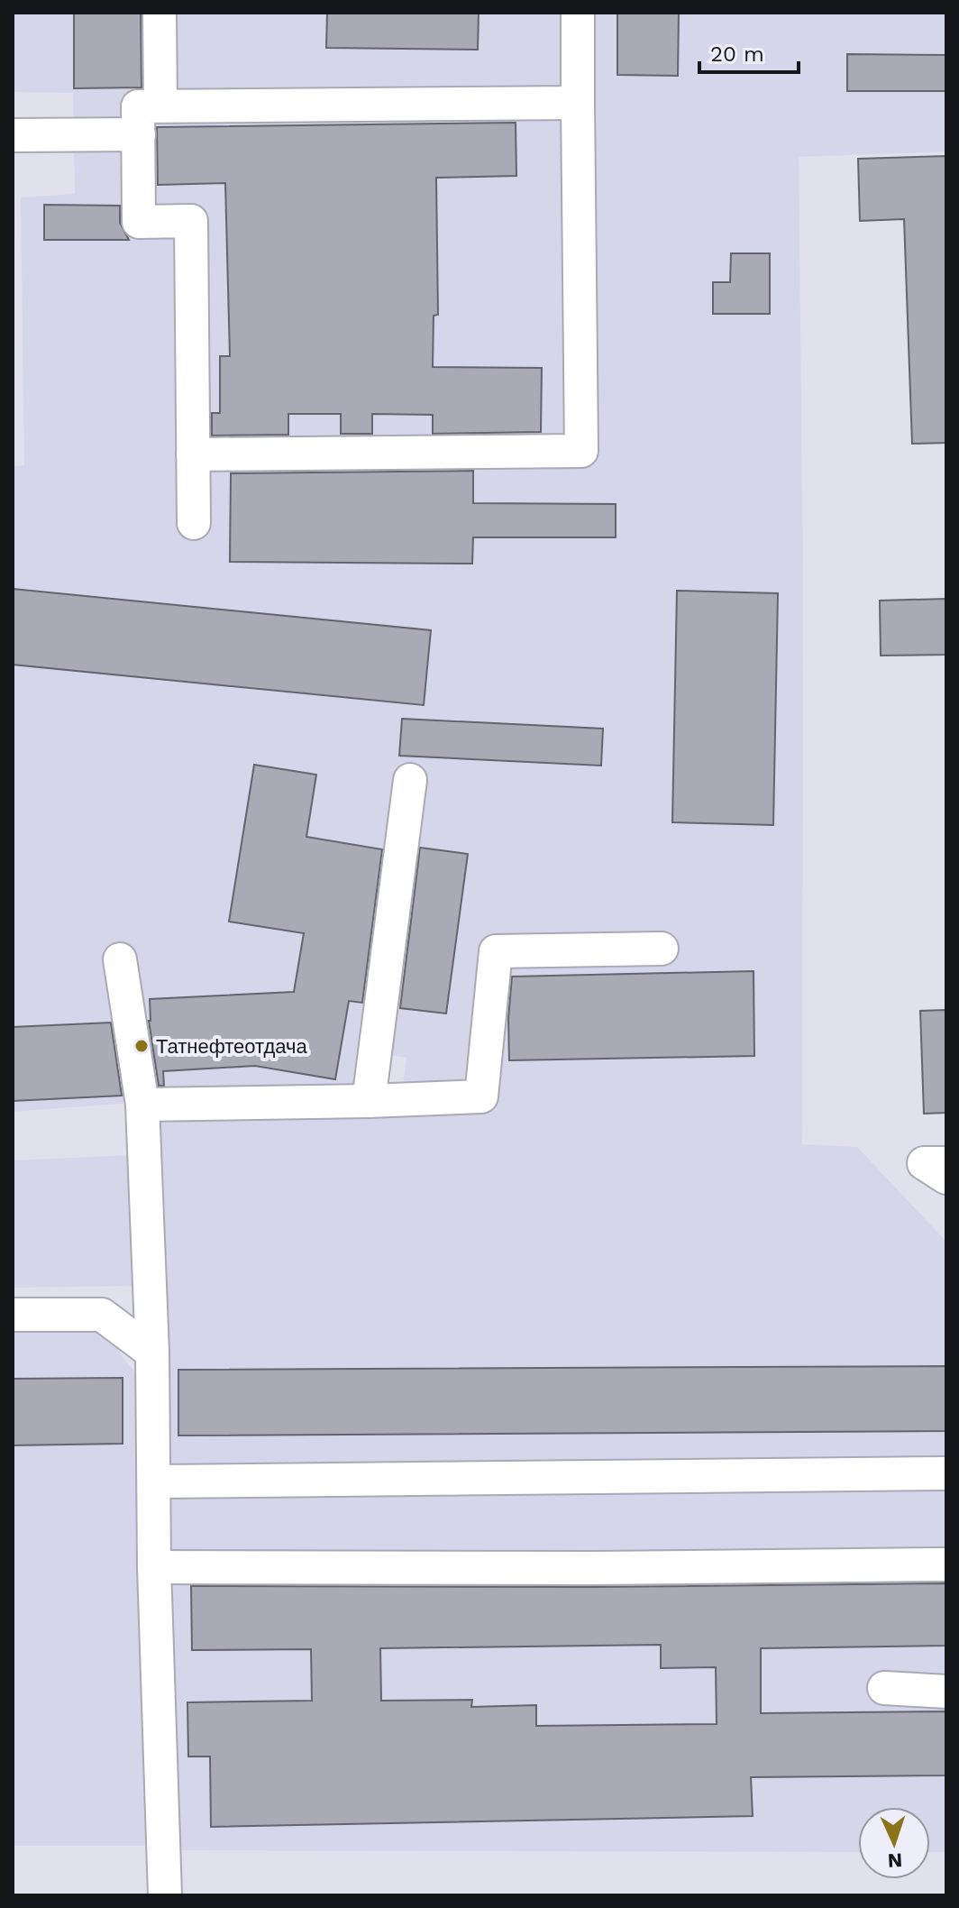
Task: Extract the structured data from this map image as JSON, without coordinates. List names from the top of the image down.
{
  "places": ["Татнефтеотдача"],
  "scale_bar": "20 m",
  "north": "bottom"
}
